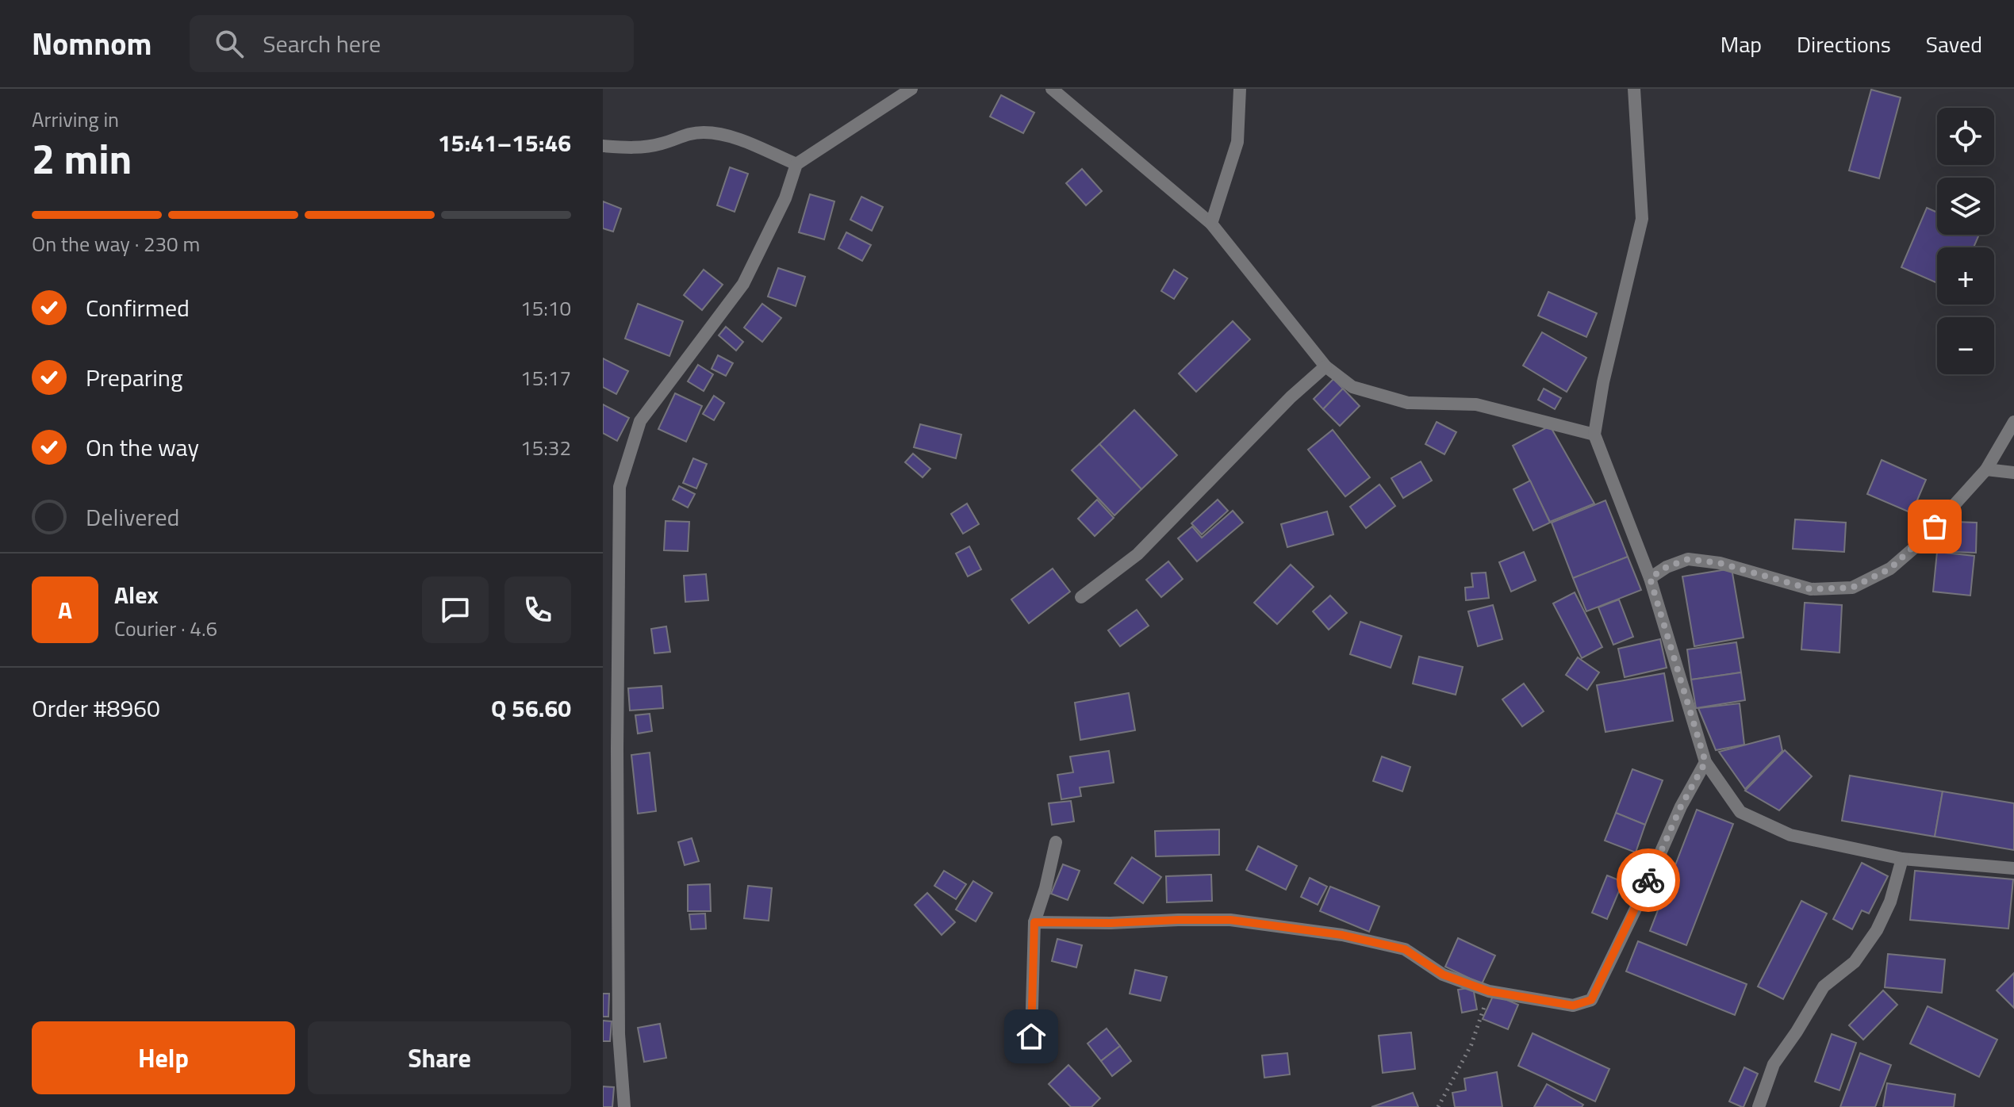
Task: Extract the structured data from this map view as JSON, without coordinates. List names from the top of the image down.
{
  "page": {
    "header": "Nomnom",
    "search": "Search here",
    "nav": ["Map", "Directions", "Saved"],
    "heading": ["2 min", "Arriving in", "15:41–15:46"],
    "panel": [
      "Alex",
      "Courier · 4.6",
      "Order #8960",
      "Q 56.60"
    ],
    "map_buttons": ["+", "−"],
    "bar": "On the way · 230 m",
    "list": [
      ["Confirmed", "15:10"],
      ["Preparing", "15:17"],
      ["On the way", "15:32"],
      "Delivered"
    ],
    "round": "A",
    "buttons": ["Help", "Share"]
  }
}
